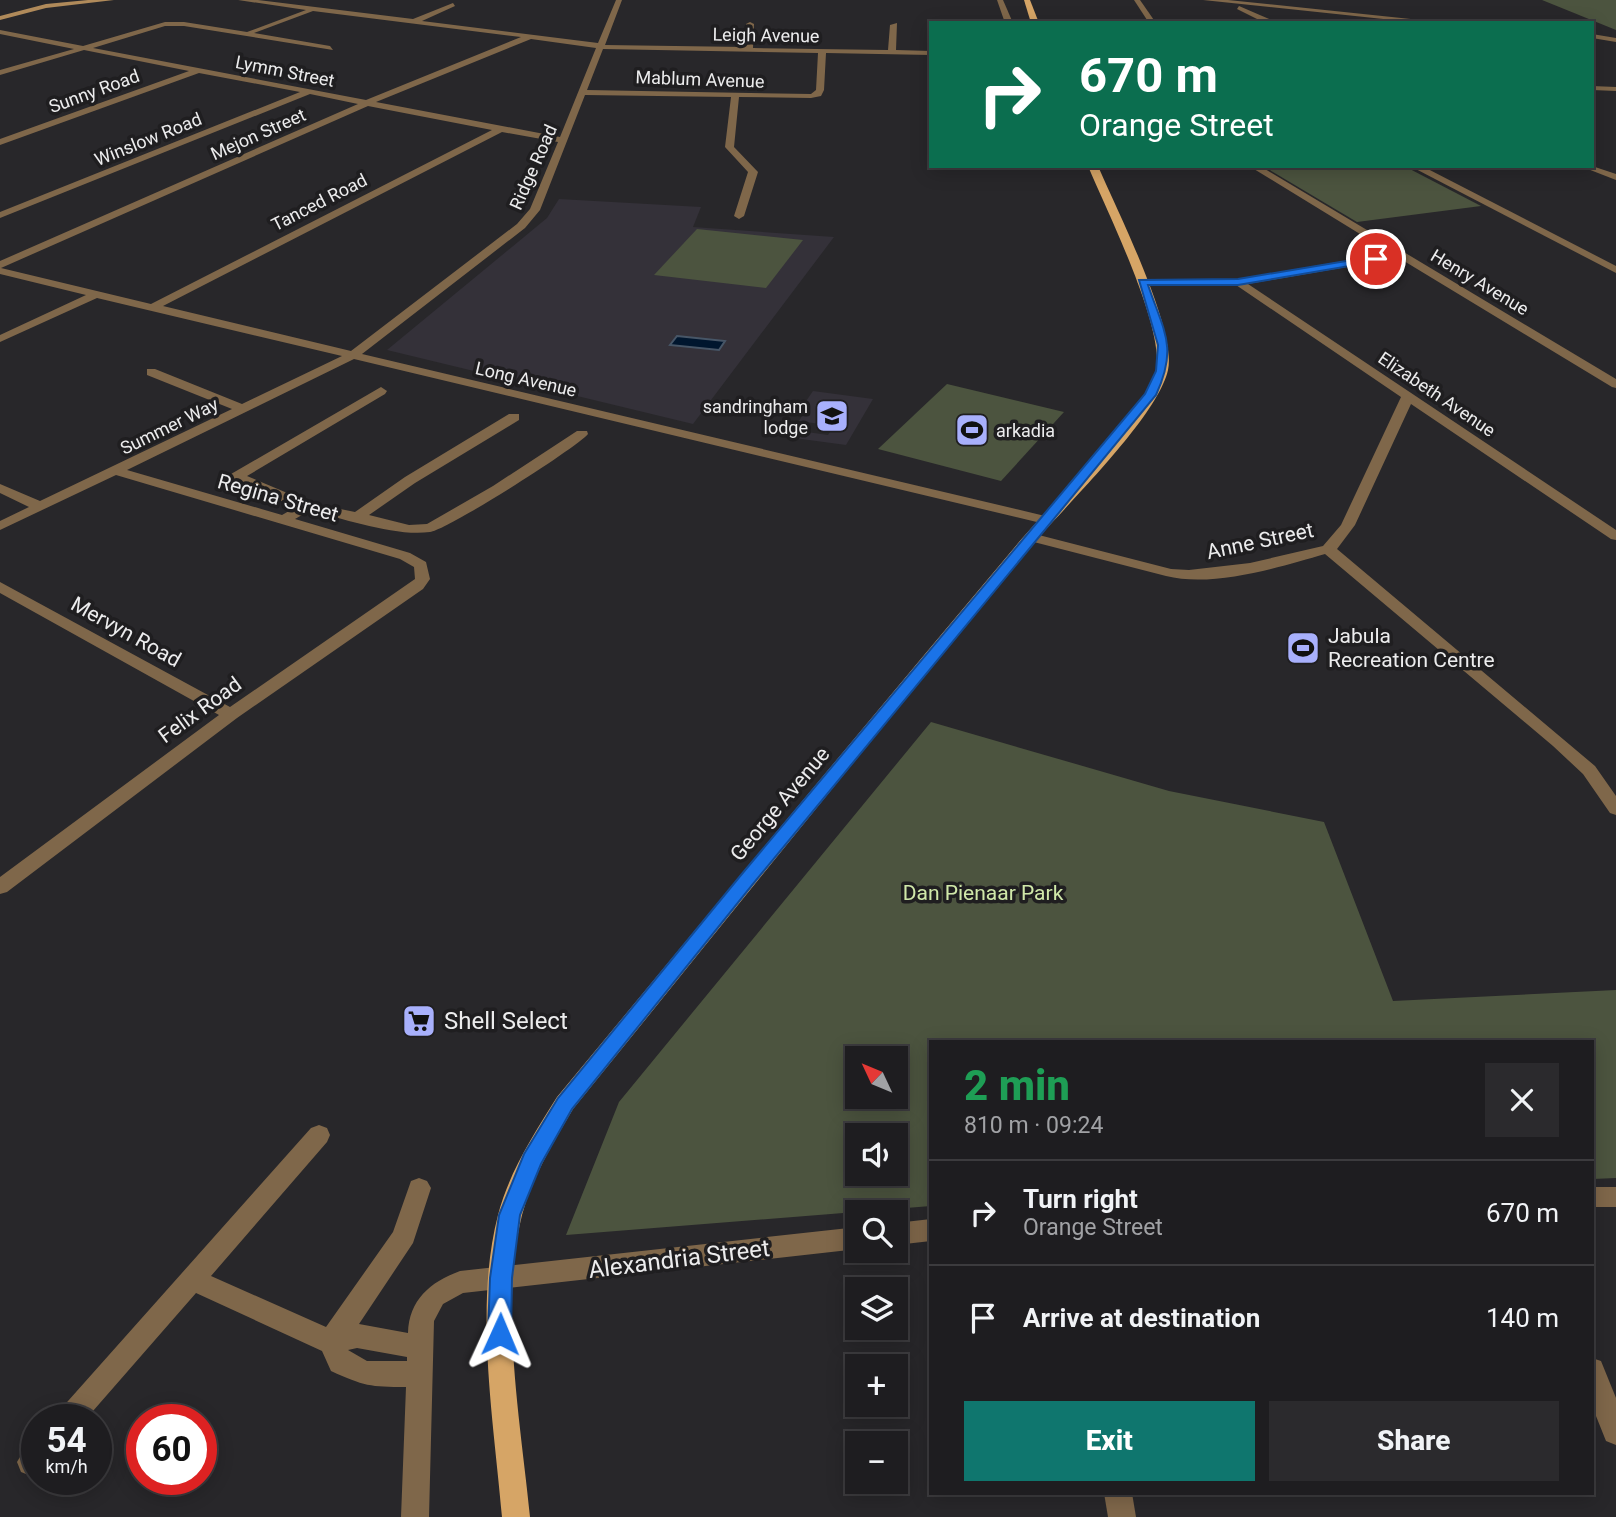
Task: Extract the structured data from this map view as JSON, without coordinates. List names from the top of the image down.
{
  "streets": {
    "main road": ["George Avenue"],
    "street": [
      "Leigh Avenue",
      "Lymm Street",
      "Mablum Avenue",
      "Sunny Road",
      "Mejon Street",
      "Winslow Road",
      "Ridge Road",
      "Tanced Road",
      "Henry Avenue",
      "Long Avenue",
      "Elizabeth Avenue",
      "Summer Way",
      "Regina Street",
      "Anne Street",
      "Mervyn Road",
      "Felix Road",
      "Alexandria Street"
    ]
  },
  "crossings": [
    ["Leigh Avenue", "Mablum Avenue"],
    ["Leigh Avenue", "Mejon Street"],
    ["Leigh Avenue", "Ridge Road"],
    ["Lymm Street", "Sunny Road"],
    ["Lymm Street", "Mejon Street"],
    ["Lymm Street", "Winslow Road"],
    ["Lymm Street", "Ridge Road"],
    ["Lymm Street", "Tanced Road"],
    ["Mablum Avenue", "Ridge Road"],
    ["Ridge Road", "Long Avenue"],
    ["Ridge Road", "Summer Way"],
    ["Tanced Road", "Long Avenue"],
    ["Long Avenue", "Summer Way"],
    ["Long Avenue", "George Avenue"],
    ["Elizabeth Avenue", "Anne Street"],
    ["Summer Way", "Regina Street"],
    ["Regina Street", "Felix Road"],
    ["Anne Street", "George Avenue"],
    ["Mervyn Road", "Felix Road"],
    ["George Avenue", "Alexandria Street"]
  ],
  "parks": ["Dan Pienaar Park"],
  "places": {
    "school or university": ["sandringham lodge"],
    "sports": ["arkadia", "Jabula Recreation Centre"],
    "supermarket": ["Shell Select"]
  },
  "north": "top left",
  "page": {
    "turn": ["670 m", "Orange Street"],
    "heading": ["2 min", "810 m · 09:24"],
    "map_buttons": ["+", "−"],
    "list": [
      {
        "name": "Turn right",
        "note": "Orange Street",
        "value": "670 m"
      },
      {
        "name": "Arrive at destination",
        "value": "140 m"
      }
    ],
    "buttons": ["Exit", "Share"],
    "speed": "54 km/h",
    "limit": "60"
  }
}
